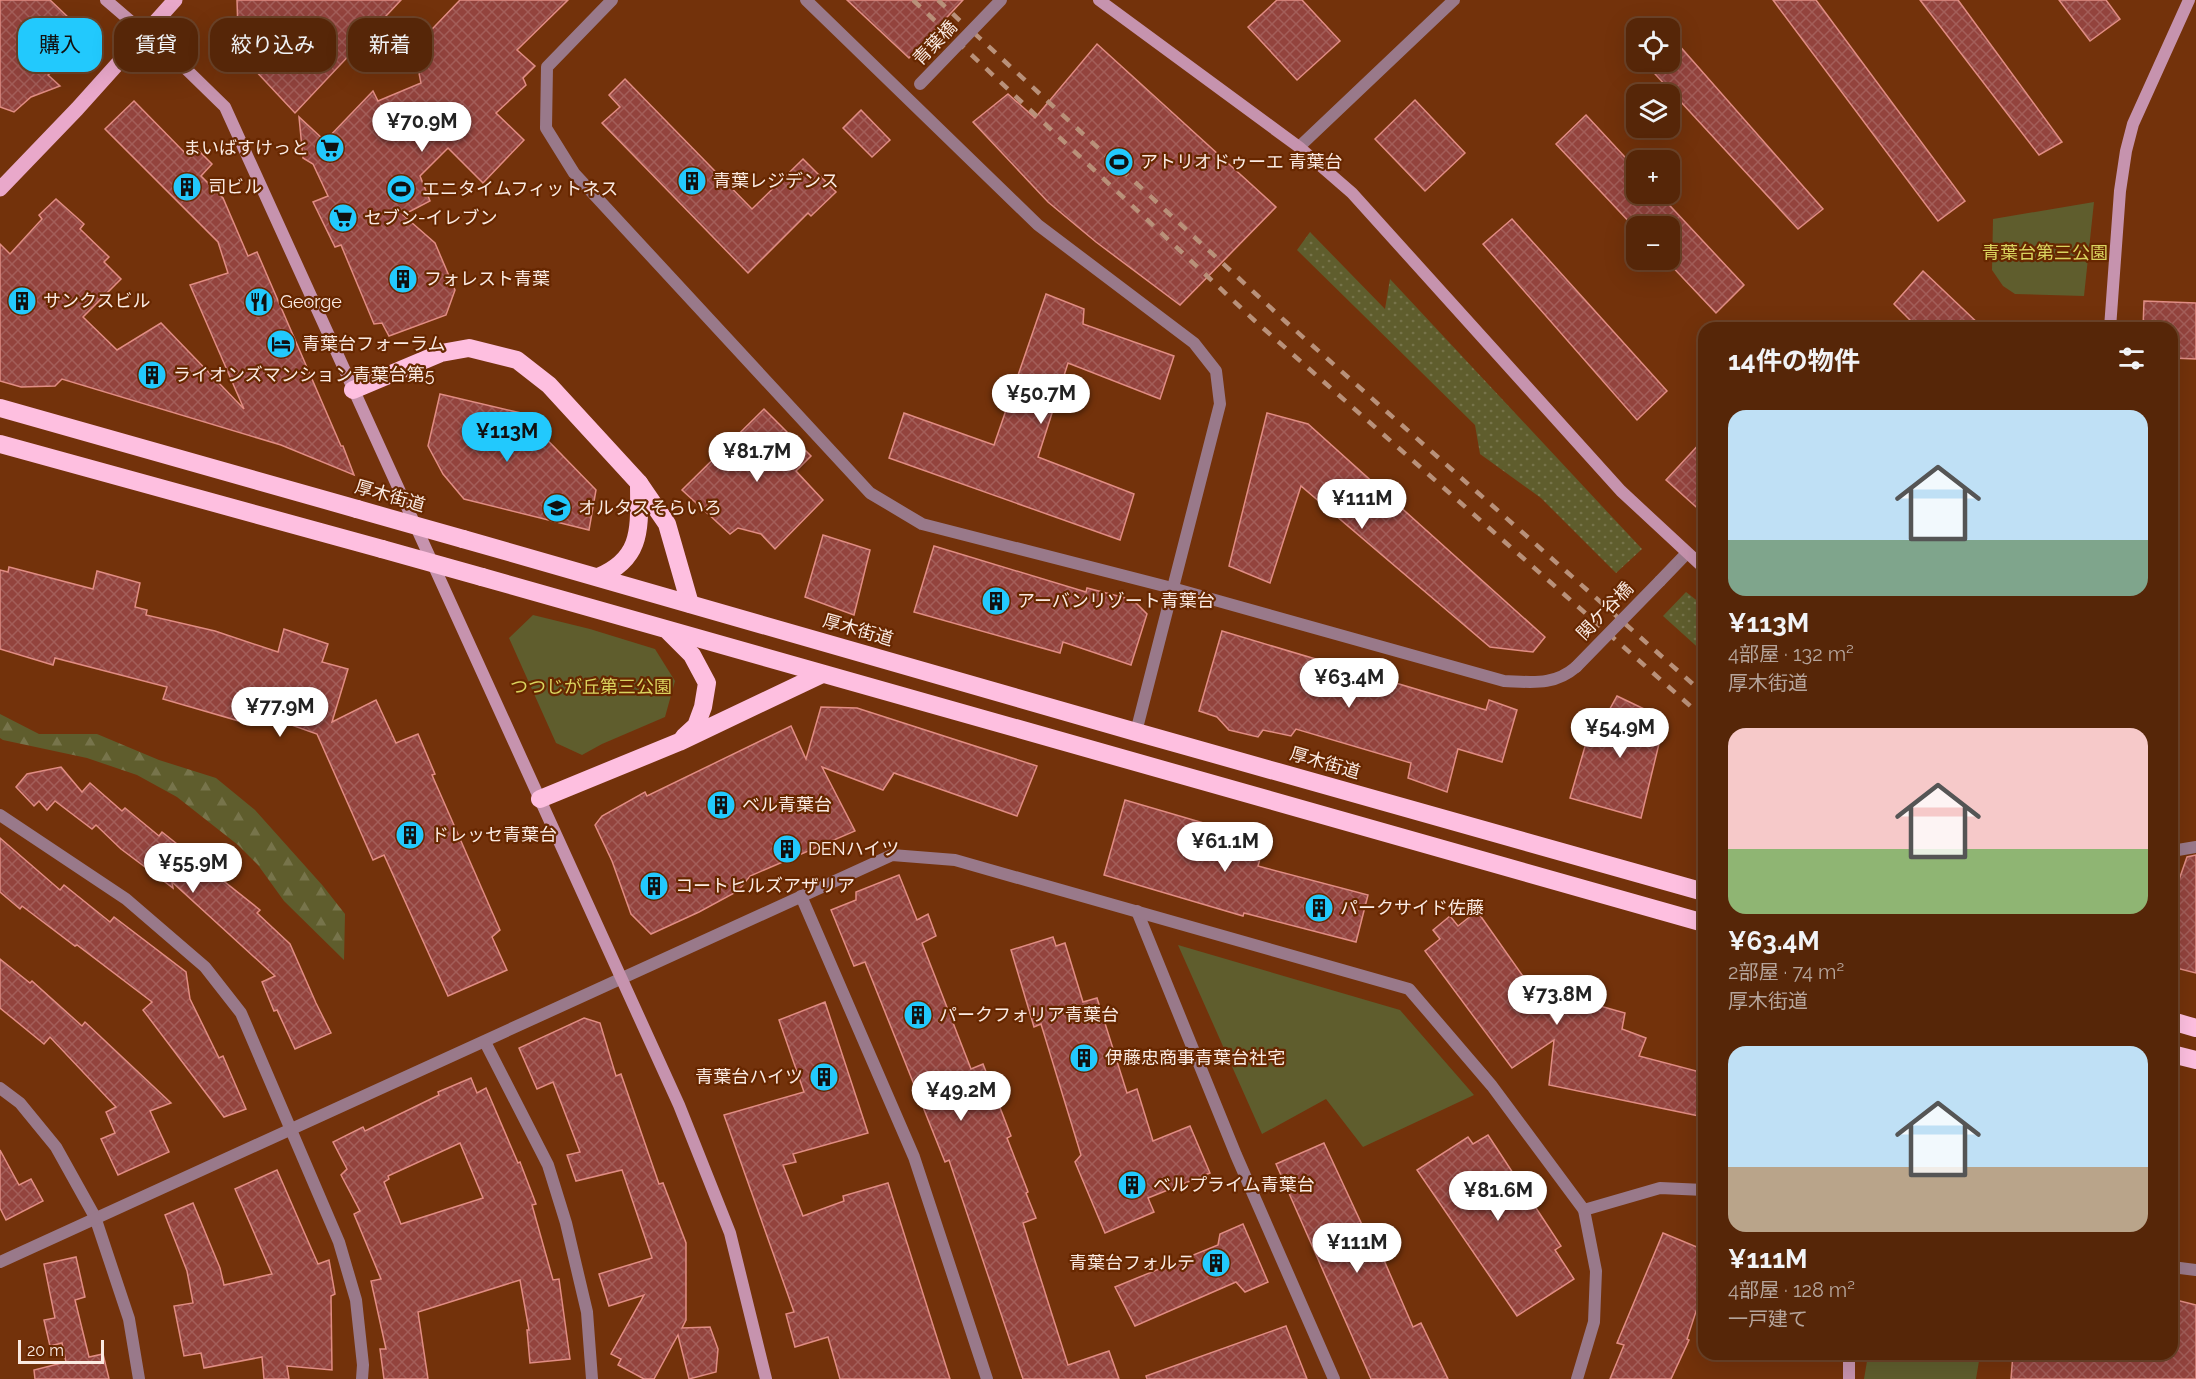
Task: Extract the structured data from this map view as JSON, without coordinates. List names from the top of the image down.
{
  "streets": {
    "highway": ["厚木街道"],
    "street": ["青葉橋", "関ケ谷橋"]
  },
  "parks": ["青葉台第三公園", "つつじが丘第三公園"],
  "places": {
    "supermarket": ["まいばすけっと", "セブン-イレブン"],
    "sports": ["アトリオドゥーエ 青葉台", "エニタイムフィットネス"],
    "building": [
      "青葉レジデンス",
      "司ビル",
      "フォレスト青葉",
      "サンクスビル",
      "ライオンズマンション青葉台第5",
      "アーバンリゾート青葉台",
      "ベル青葉台",
      "ドレッセ青葉台",
      "DENハイツ",
      "コートヒルズアザリア",
      "パークサイド佐藤",
      "パークフォリア青葉台",
      "伊藤忠商事青葉台社宅",
      "青葉台ハイツ",
      "ベルプライム青葉台",
      "青葉台フォルテ"
    ],
    "restaurant": ["George"],
    "hotel": ["青葉台フォーラム"],
    "school or university": ["オルタスそらいろ"]
  },
  "scale_bar": "20 m",
  "page": {
    "map_buttons": ["+", "−"],
    "chip": [
      "購入",
      "賃貸",
      "絞り込み",
      "新着"
    ],
    "price": [
      "¥70.9M",
      "¥50.7M",
      "¥113M",
      "¥81.7M",
      "¥111M",
      "¥63.4M",
      "¥77.9M",
      "¥54.9M",
      "¥61.1M",
      "¥55.9M",
      "¥73.8M",
      "¥49.2M",
      "¥81.6M",
      "¥111M"
    ],
    "heading": "14件の物件",
    "list": [
      {
        "name": "¥113M",
        "note": "4部屋 · 132 m² · 厚木街道"
      },
      {
        "name": "¥63.4M",
        "note": "2部屋 · 74 m² · 厚木街道"
      },
      {
        "name": "¥111M",
        "note": "4部屋 · 128 m² · 一戸建て"
      }
    ],
    "scale": "20 m"
  }
}
